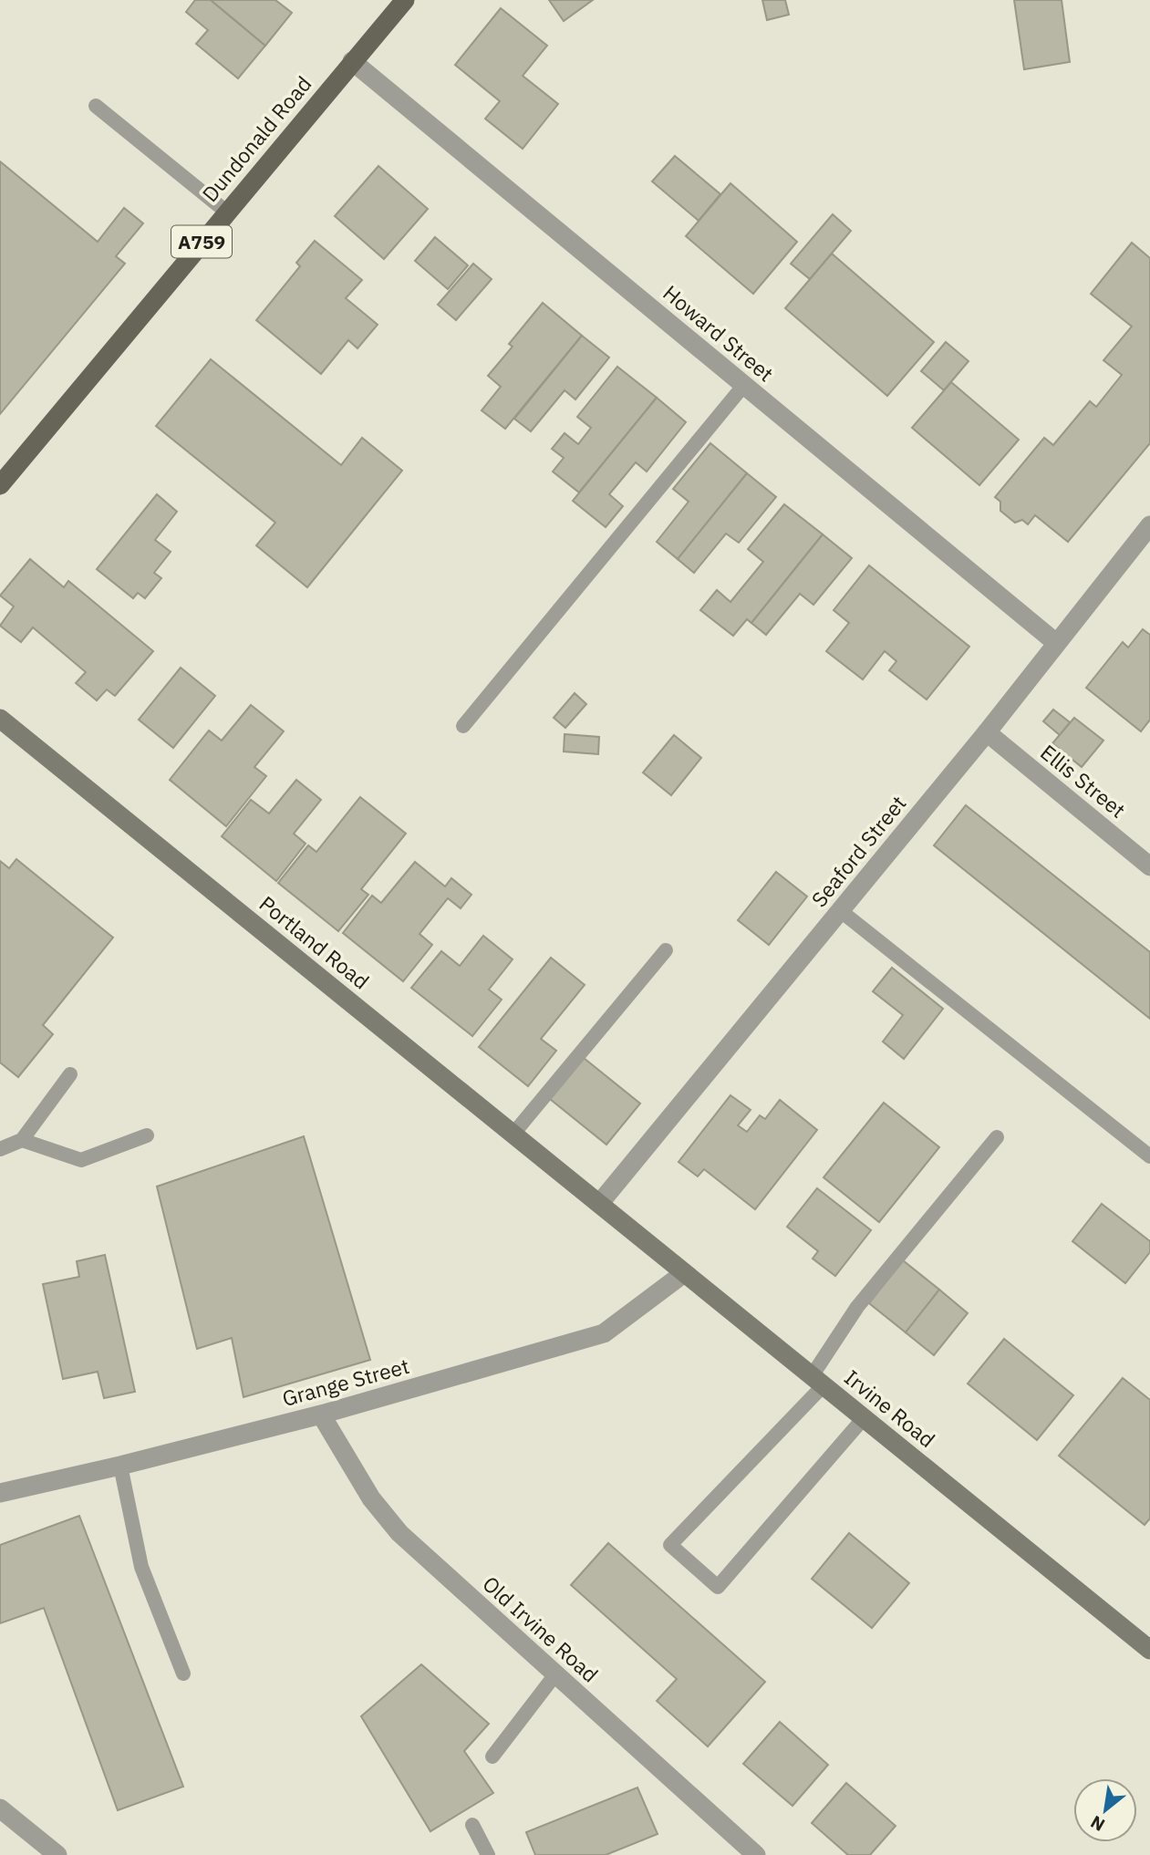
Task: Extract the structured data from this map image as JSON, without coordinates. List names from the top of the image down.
{
  "streets": {
    "main road": [
      "Dundonald Road",
      "A759",
      "Portland Road",
      "Irvine Road"
    ],
    "street": [
      "Howard Street",
      "Ellis Street",
      "Seaford Street",
      "Grange Street",
      "Old Irvine Road"
    ]
  },
  "crossings": [
    ["Dundonald Road", "Howard Street"],
    ["Howard Street", "Seaford Street"],
    ["Ellis Street", "Seaford Street"],
    ["Seaford Street", "Portland Road"],
    ["Seaford Street", "Irvine Road"],
    ["Portland Road", "Irvine Road"],
    ["Grange Street", "Irvine Road"],
    ["Grange Street", "Old Irvine Road"]
  ],
  "north": "bottom left"
}
